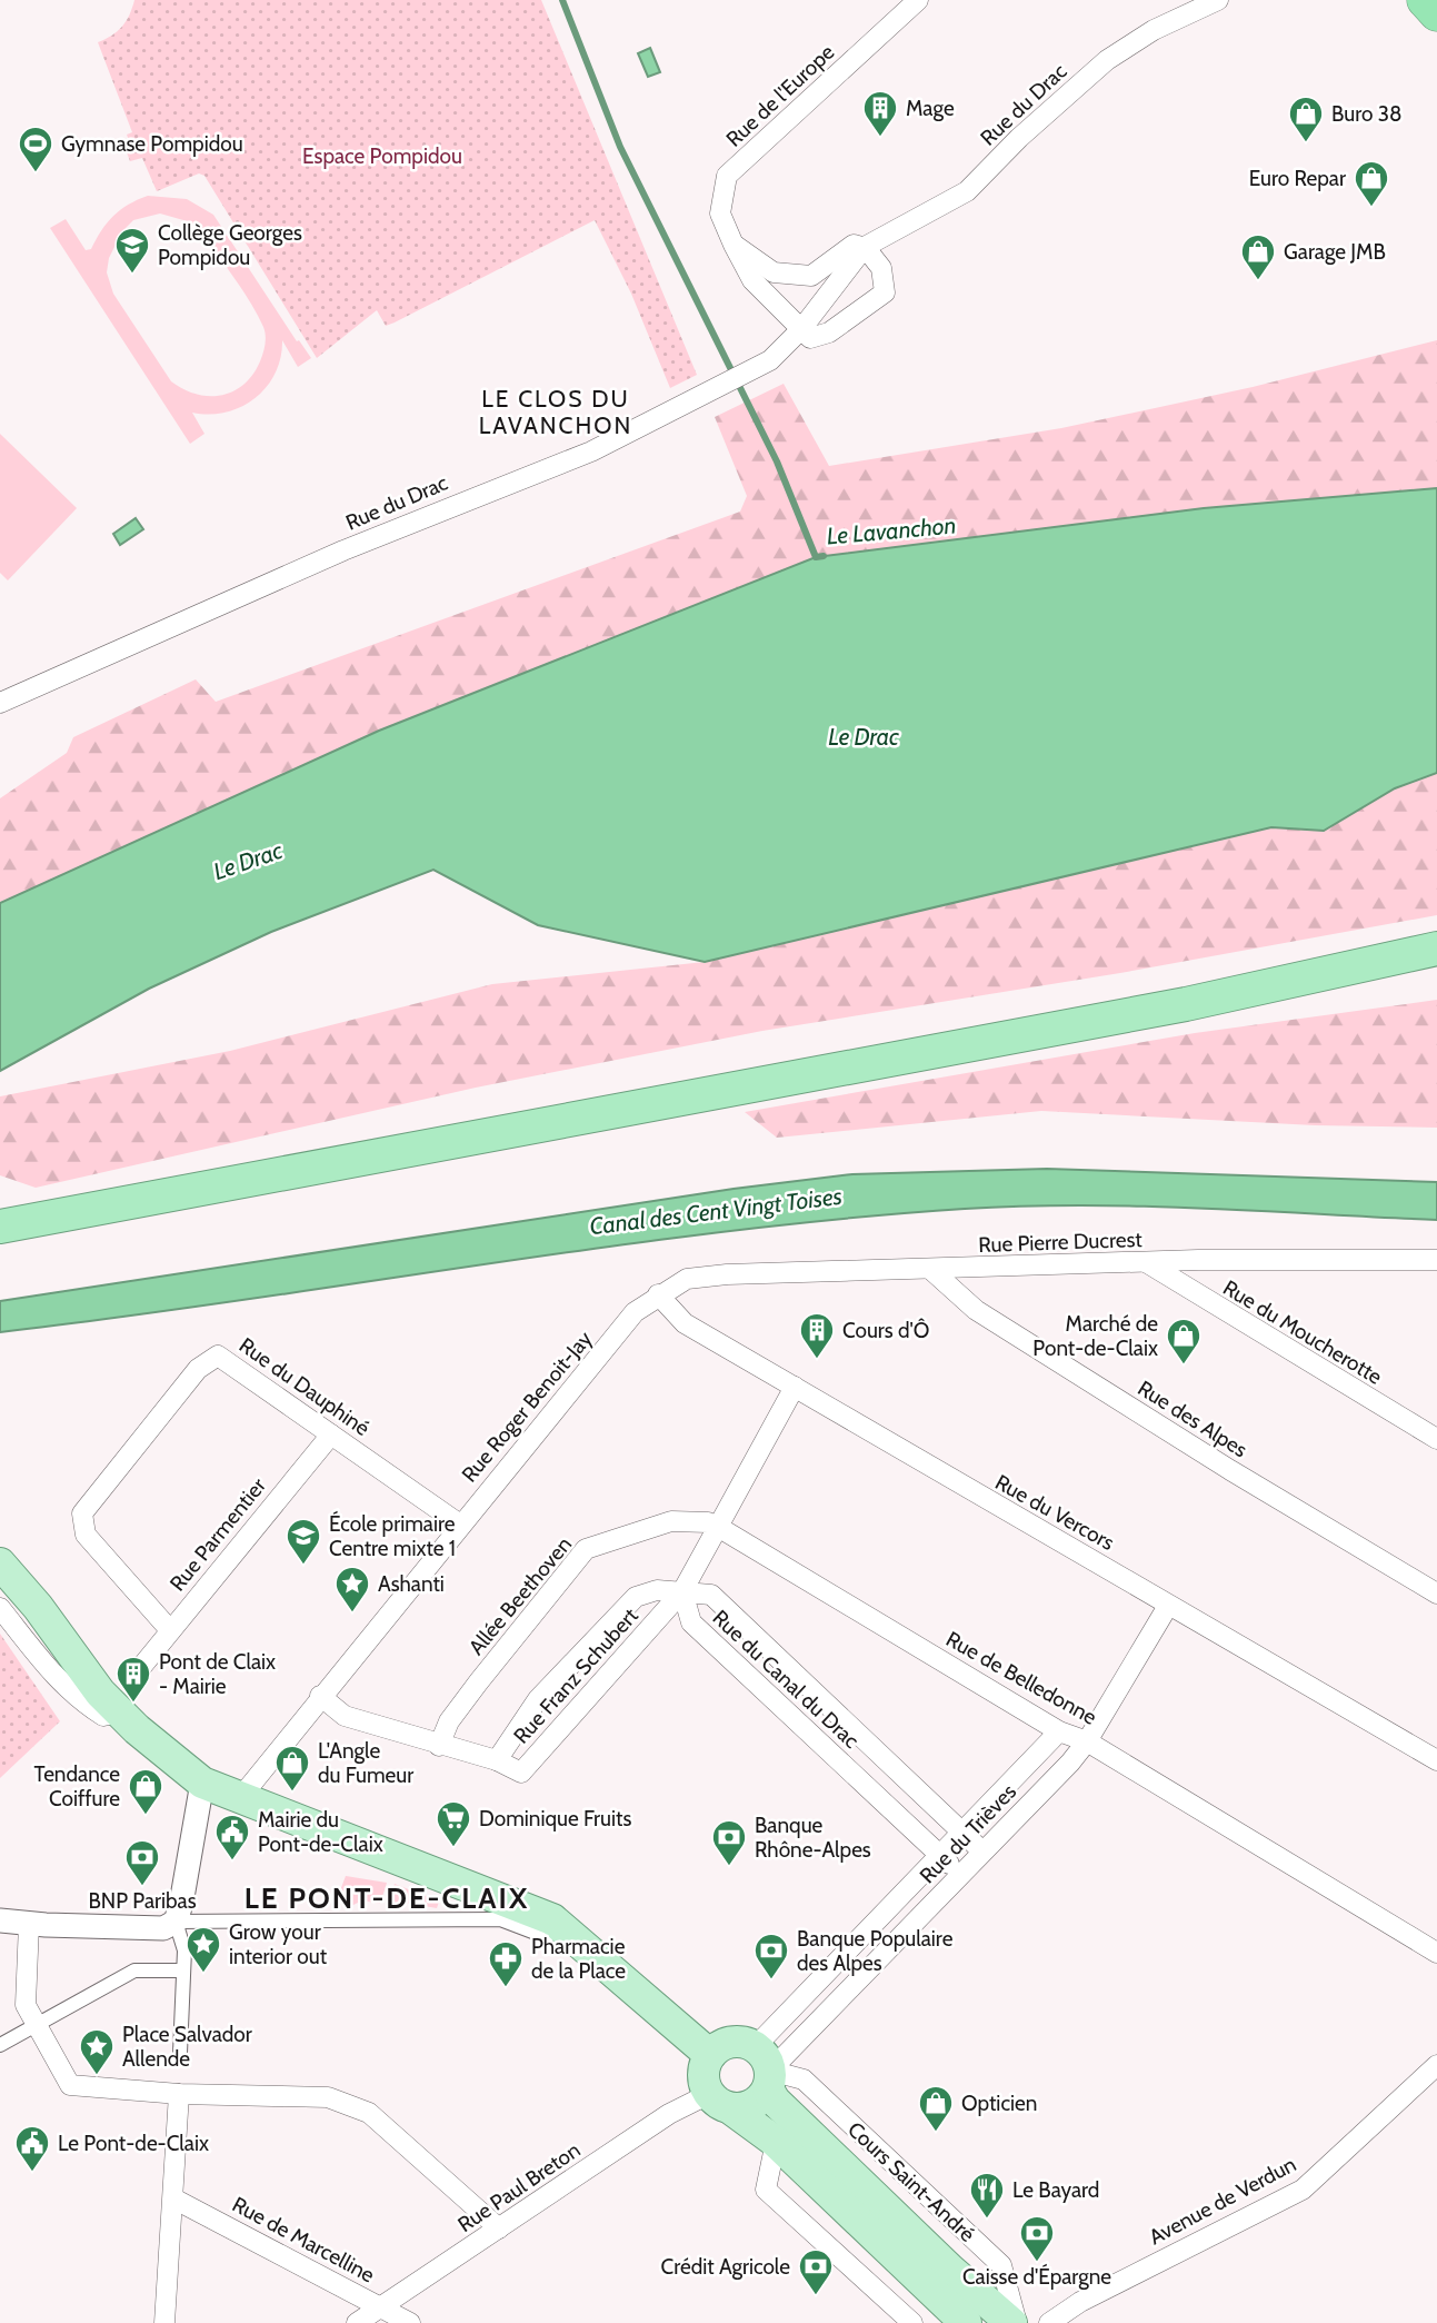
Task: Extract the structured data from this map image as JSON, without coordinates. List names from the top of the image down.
{
  "streets": {
    "main road": ["Cours Saint-André"],
    "street": [
      "Rue de l'Europe",
      "Rue du Drac",
      "Rue Pierre Ducrest",
      "Rue du Moucherotte",
      "Rue du Dauphiné",
      "Rue Roger Benoit-Jay",
      "Rue des Alpes",
      "Rue du Vercors",
      "Rue Parmentier",
      "Allée Beethoven",
      "Rue Franz Schubert",
      "Rue de Belledonne",
      "Rue du Canal du Drac",
      "Rue du Trièves",
      "Rue Paul Breton",
      "Avenue de Verdun",
      "Rue de Marcelline"
    ]
  },
  "crossings": [
    ["Rue de l'Europe", "Rue du Drac"],
    ["Rue Pierre Ducrest", "Rue du Moucherotte"],
    ["Rue Pierre Ducrest", "Rue Roger Benoit-Jay"],
    ["Rue Pierre Ducrest", "Rue des Alpes"],
    ["Rue du Dauphiné", "Rue Roger Benoit-Jay"],
    ["Rue du Dauphiné", "Rue Parmentier"],
    ["Rue Roger Benoit-Jay", "Rue du Vercors"],
    ["Rue Roger Benoit-Jay", "Rue Franz Schubert"],
    ["Rue du Vercors", "Rue du Trièves"],
    ["Allée Beethoven", "Rue Franz Schubert"],
    ["Allée Beethoven", "Rue de Belledonne"],
    ["Rue Franz Schubert", "Rue de Belledonne"],
    ["Rue Franz Schubert", "Rue du Canal du Drac"],
    ["Rue de Belledonne", "Rue du Trièves"],
    ["Rue du Canal du Drac", "Rue du Trièves"],
    ["Rue du Trièves", "Cours Saint-André"],
    ["Rue du Trièves", "Rue Paul Breton"],
    ["Cours Saint-André", "Rue Paul Breton"],
    ["Rue Paul Breton", "Rue de Marcelline"]
  ],
  "districts": ["LE CLOS DU LAVANCHON", "LE PONT-DE-CLAIX"],
  "water": ["Le Lavanchon", "Le Drac", "Canal des Cent Vingt Toises"],
  "parks": ["Espace Pompidou"],
  "places": {
    "building": ["Mage", "Cours d'Ô", "Pont de Claix - Mairie"],
    "shop": [
      "Buro 38",
      "Euro Repar",
      "Garage JMB",
      "Marché de Pont-de-Claix",
      "L'Angle du Fumeur",
      "Tendance Coiffure",
      "Opticien"
    ],
    "sports": ["Gymnase Pompidou"],
    "school or university": ["Collège Georges Pompidou", "École primaire Centre mixte 1"],
    "place": ["Ashanti", "Grow your interior out", "Place Salvador Allende"],
    "supermarket": ["Dominique Fruits"],
    "public building": ["Mairie du Pont-de-Claix", "Le Pont-de-Claix"],
    "bank": [
      "Banque Rhône-Alpes",
      "BNP Paribas",
      "Banque Populaire des Alpes",
      "Caisse d'Épargne",
      "Crédit Agricole"
    ],
    "pharmacy": ["Pharmacie de la Place"],
    "restaurant": ["Le Bayard"]
  }
}
